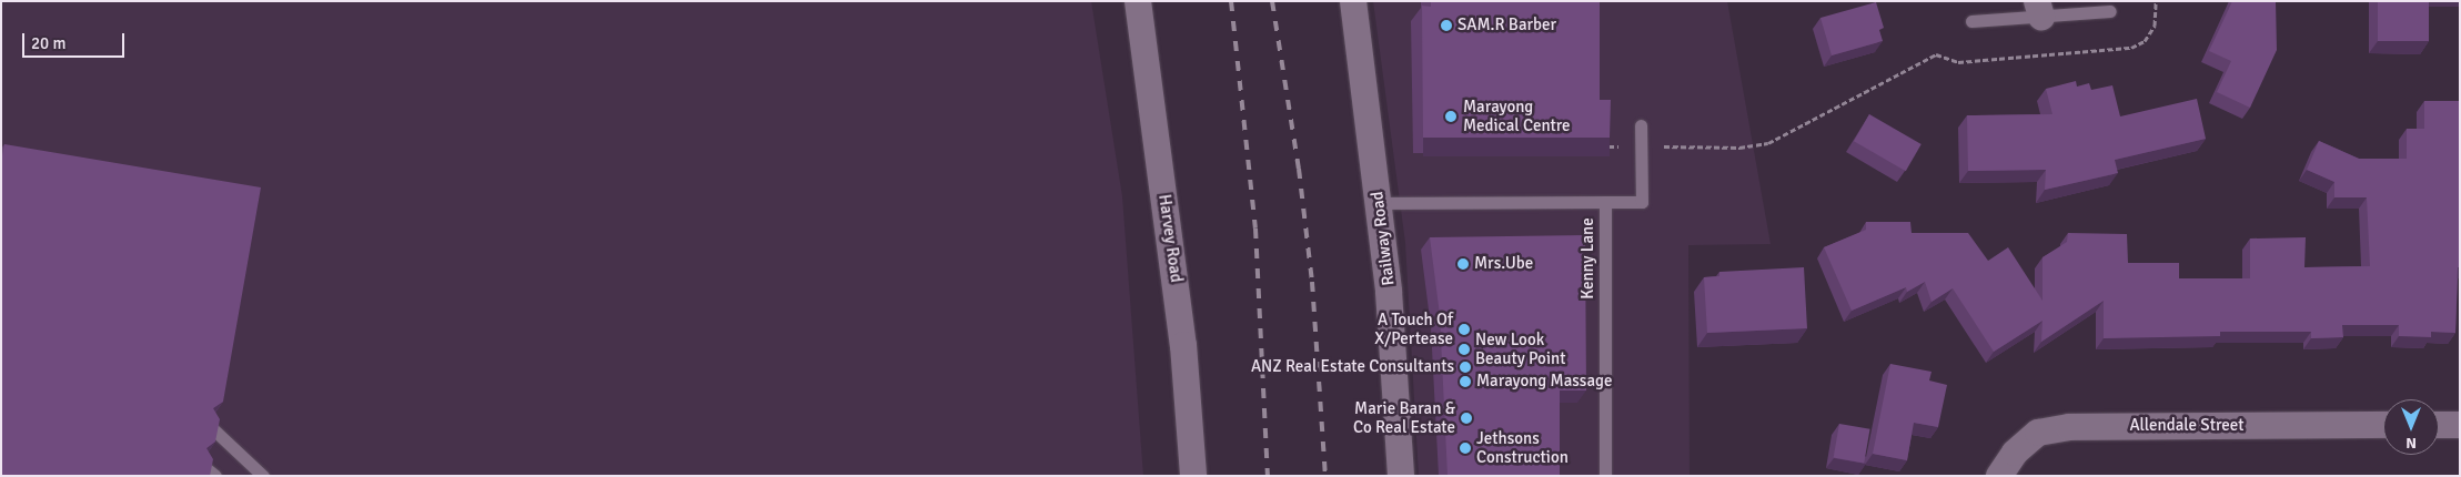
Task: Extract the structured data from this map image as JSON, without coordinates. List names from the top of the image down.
{
  "streets": {
    "street": ["Harvey Road", "Railway Road", "Allendale Street"],
    "lane": ["Kenny Lane"]
  },
  "crossings": [
    ["Railway Road", "Kenny Lane"]
  ],
  "places": [
    "SAM.R Barber",
    "Marayong Medical Centre",
    "Mrs.Ube",
    "A Touch Of X/Pertease",
    "New Look Beauty Point",
    "ANZ Real Estate Consultants",
    "Marayong Massage",
    "Marie Baran & Co Real Estate",
    "Jethsons Construction"
  ],
  "scale_bar": "20 m",
  "north": "bottom"
}
